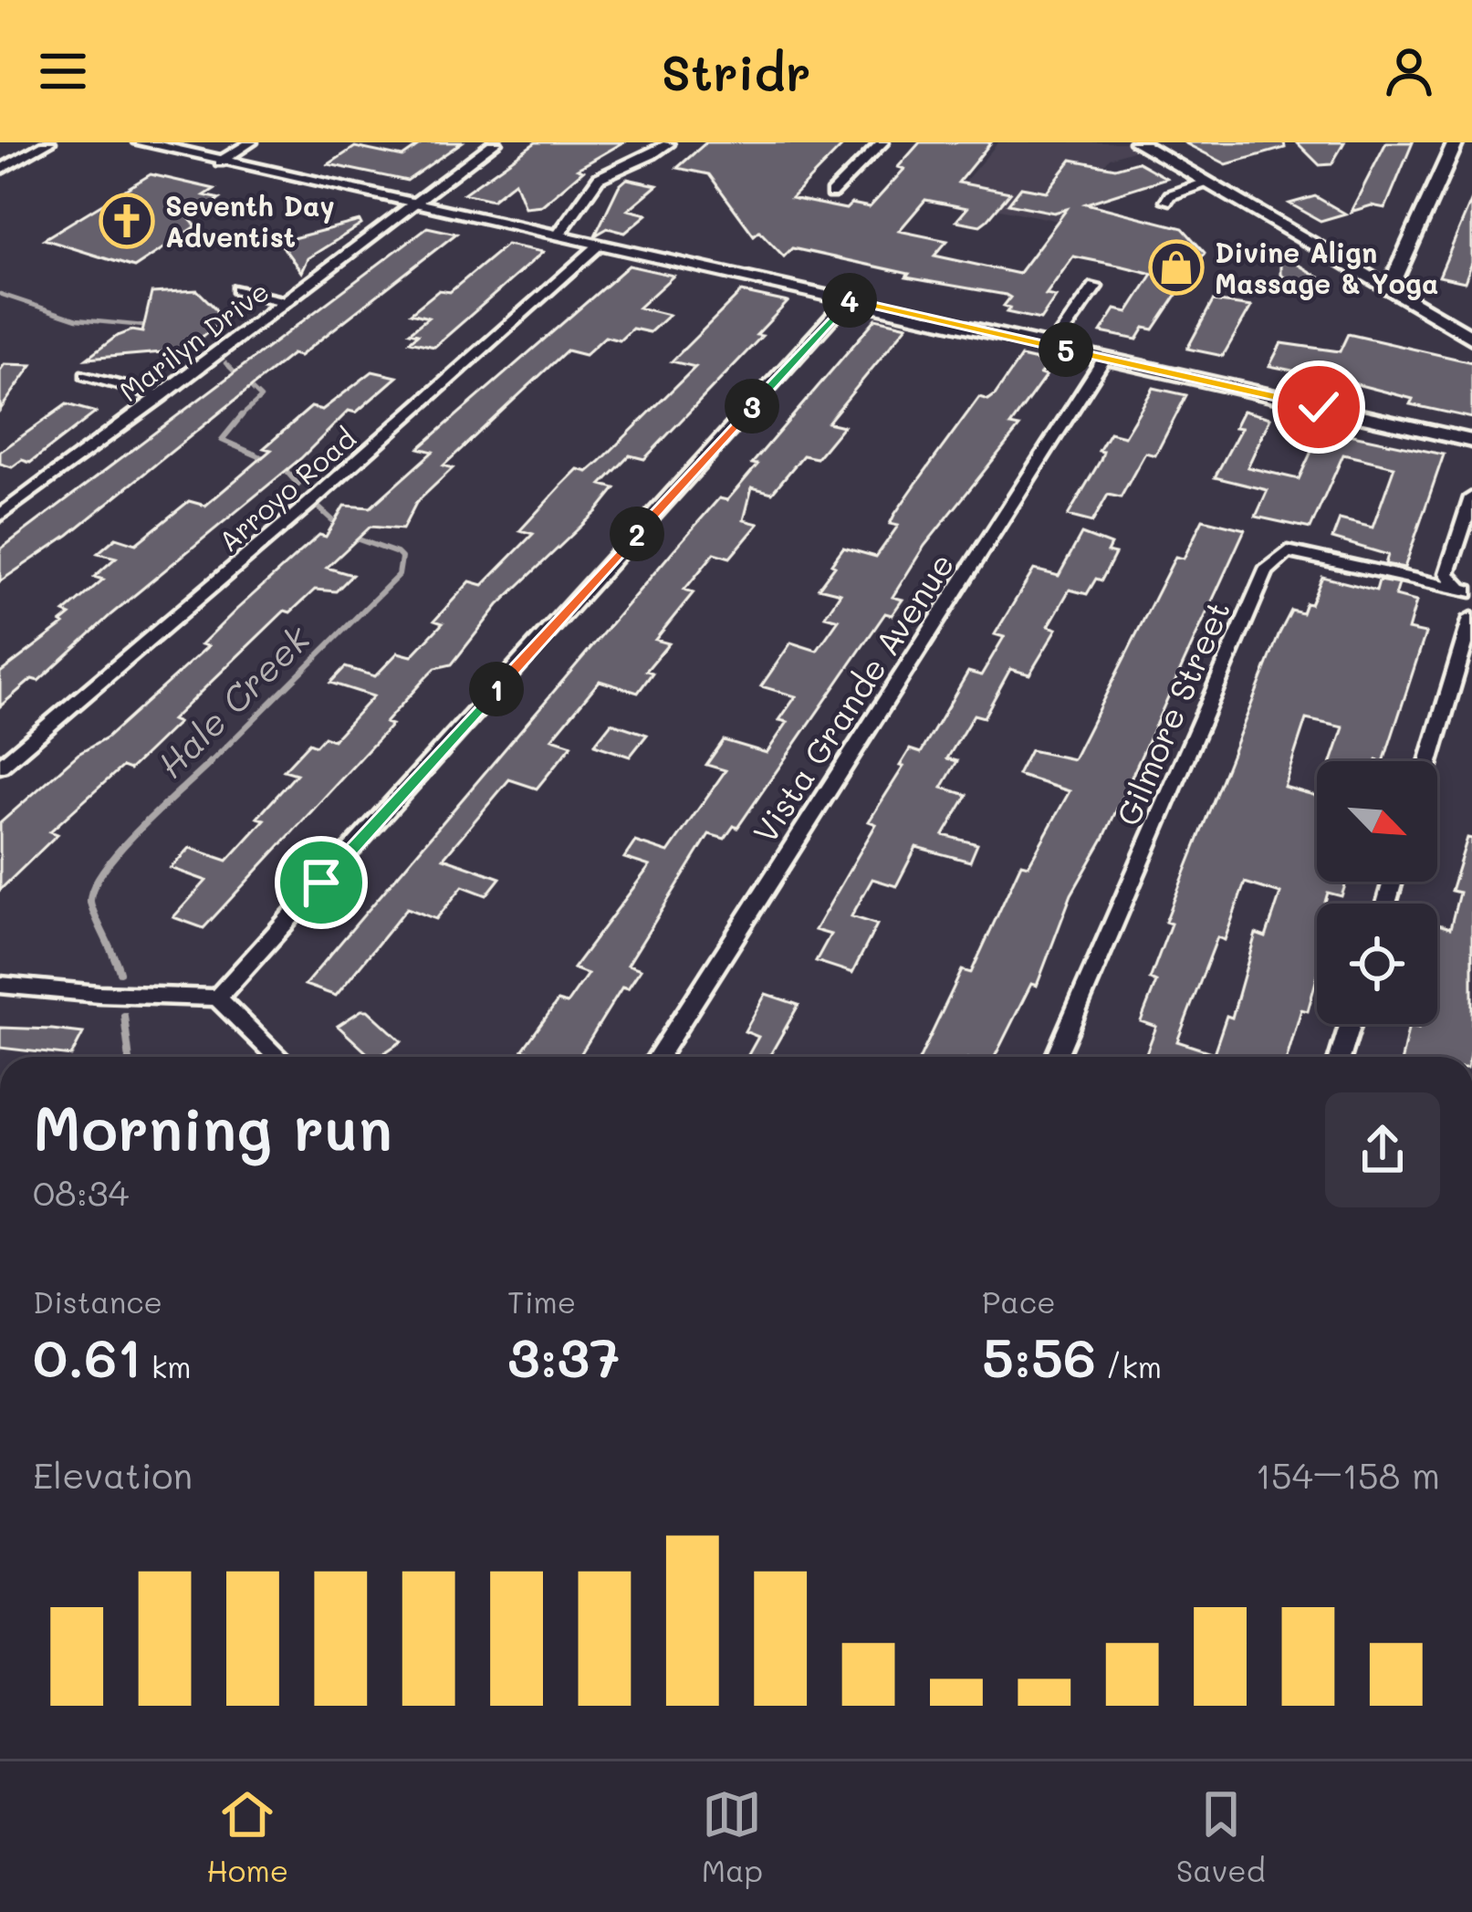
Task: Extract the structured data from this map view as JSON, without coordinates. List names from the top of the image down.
{
  "streets": {
    "street": [
      "Marilyn Drive",
      "Arroyo Road",
      "Vista Grande Avenue",
      "Gilmore Street"
    ]
  },
  "water": ["Hale Creek"],
  "places": {
    "church": ["Seventh Day Adventist"],
    "shop": ["Divine Align Massage & Yoga"]
  },
  "north": "bottom right",
  "page": {
    "header": "Stridr",
    "pins": [
      "4",
      "5",
      "3",
      "2",
      "1"
    ],
    "heading": ["Morning run", "08:34"],
    "stats": [
      ["Distance", "0.61 km"],
      ["Time", "3:37"],
      ["Pace", "5:56 /km"]
    ],
    "chart": ["Elevation", "154–158 m"],
    "tabs": ["Home", "Map", "Saved"]
  }
}
